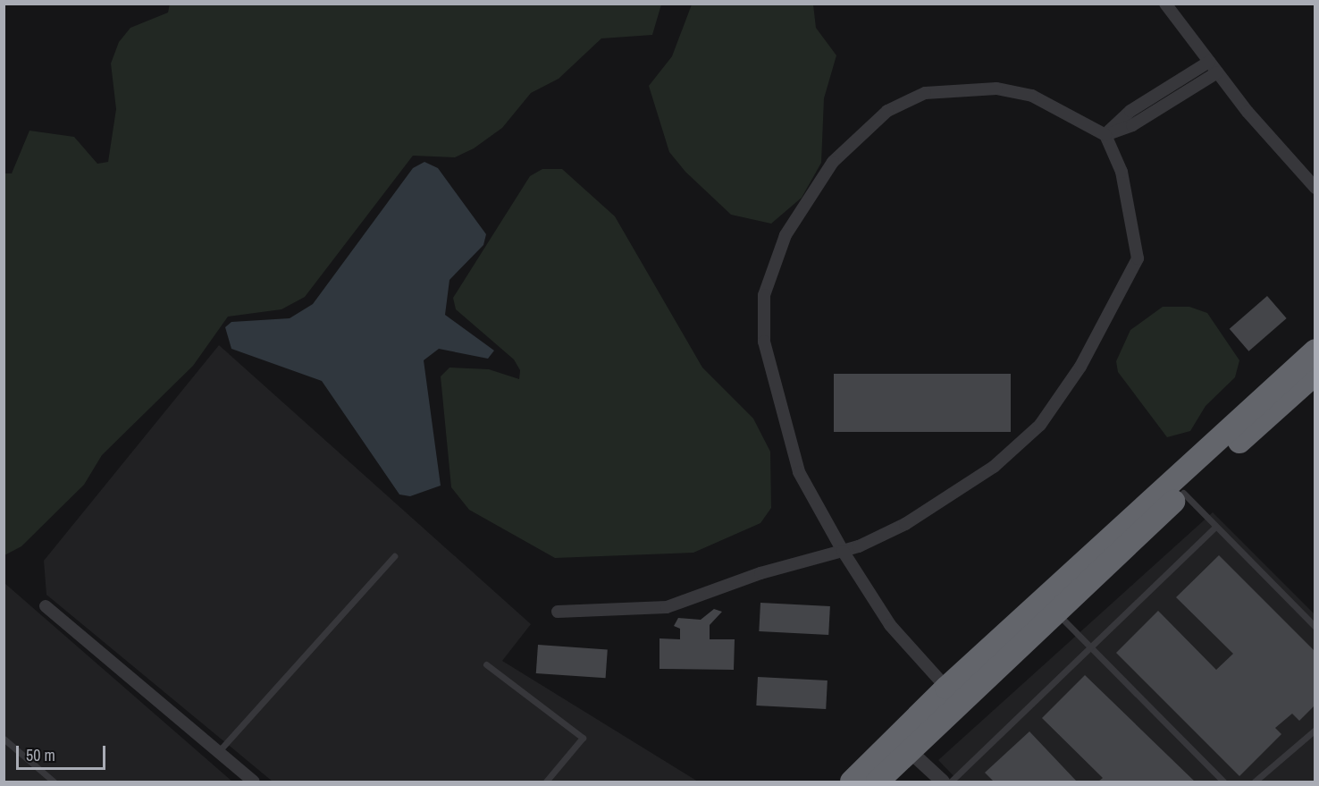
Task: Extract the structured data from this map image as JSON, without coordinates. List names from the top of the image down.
{
  "scale_bar": "50 m"
}
